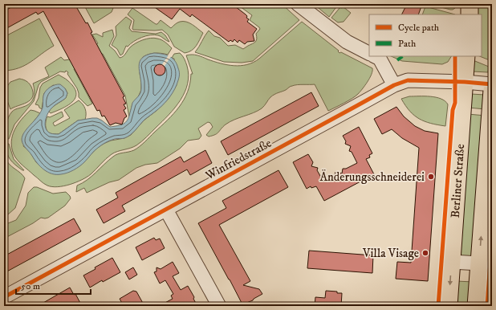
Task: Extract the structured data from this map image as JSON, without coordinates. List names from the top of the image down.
{
  "streets": {
    "main road": ["Berliner Straße"],
    "street": ["Winfriedstraße"]
  },
  "crossings": [
    ["Winfriedstraße", "Berliner Straße"]
  ],
  "places": ["Änderungsschneiderei", "Villa Visage"],
  "legend": ["Cycle path", "Path"],
  "scale_bar": "50 m"
}
